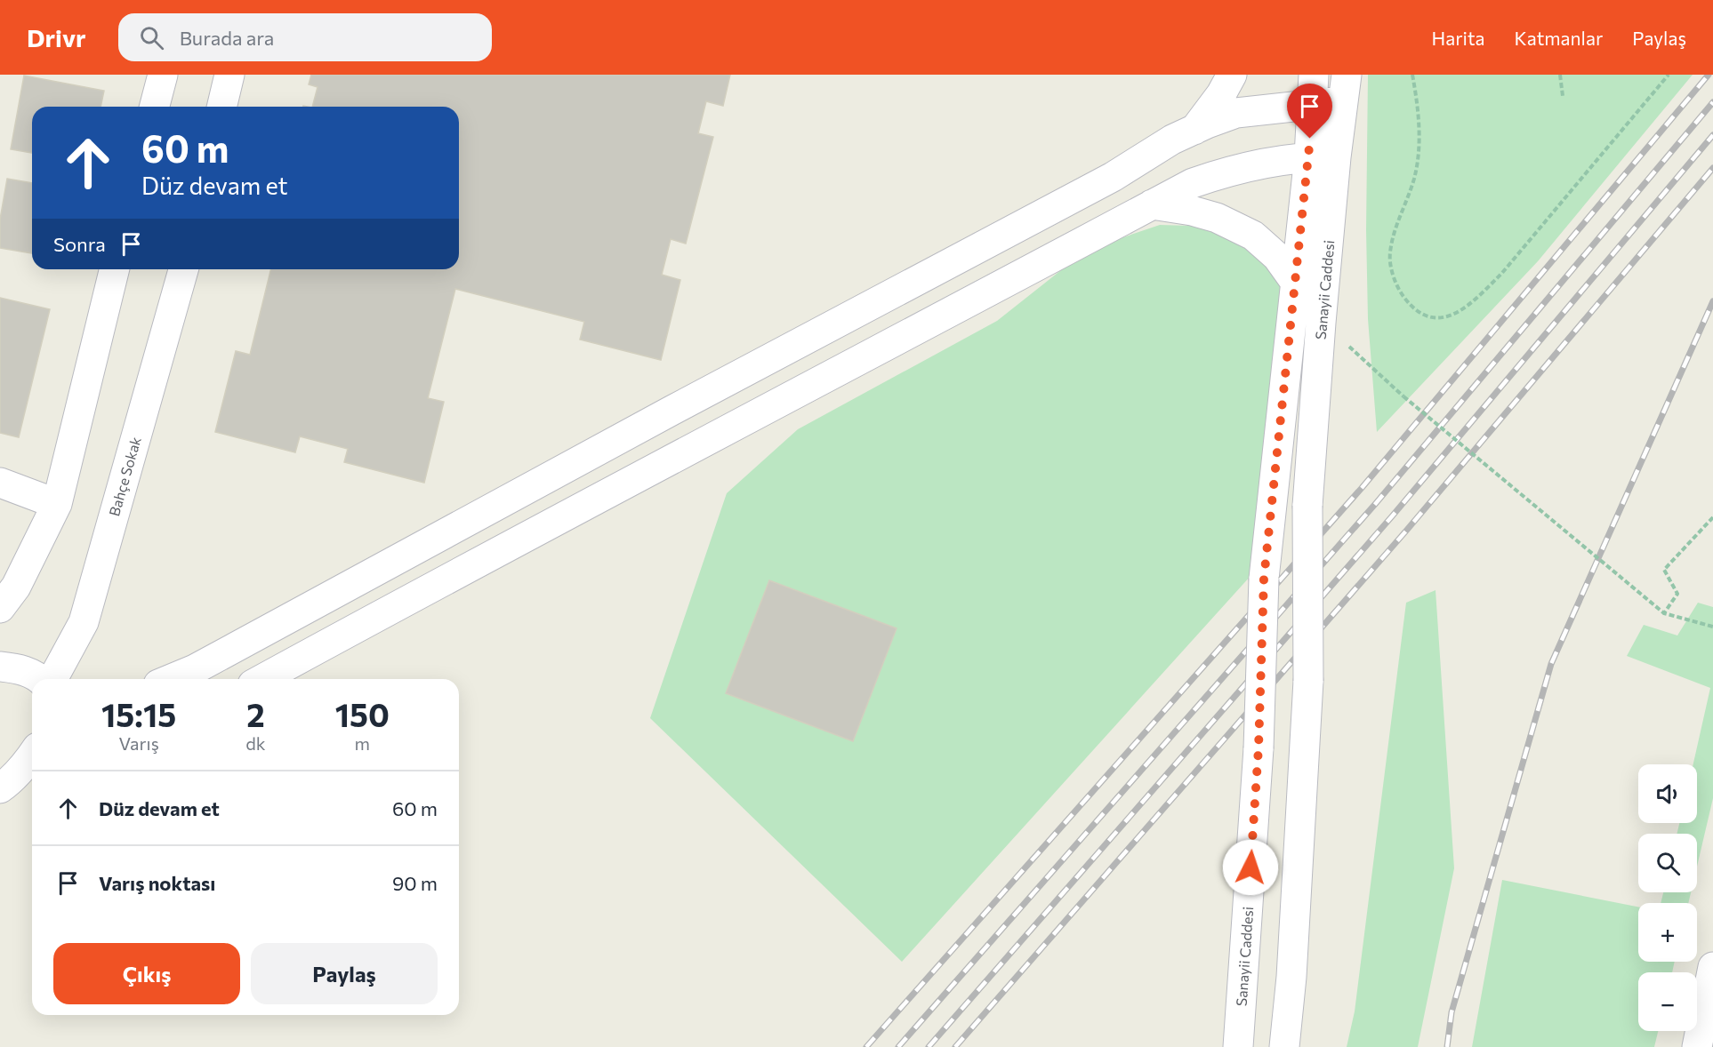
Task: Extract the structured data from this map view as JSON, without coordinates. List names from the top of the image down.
{
  "streets": {
    "street": ["Sanayii Caddesi", "Bahçe Sokak"]
  },
  "page": {
    "header": "Drivr",
    "search": "Burada ara",
    "nav": ["Harita", "Katmanlar", "Paylaş"],
    "turn": ["60 m", "Düz devam et"],
    "then": "Sonra",
    "eta": [
      "15:15",
      "Varış",
      "2",
      "dk",
      "150",
      "m"
    ],
    "map_buttons": ["+", "−"],
    "list": [
      {
        "name": "Düz devam et",
        "value": "60 m"
      },
      {
        "name": "Varış noktası",
        "value": "90 m"
      }
    ],
    "buttons": ["Çıkış", "Paylaş"]
  }
}
